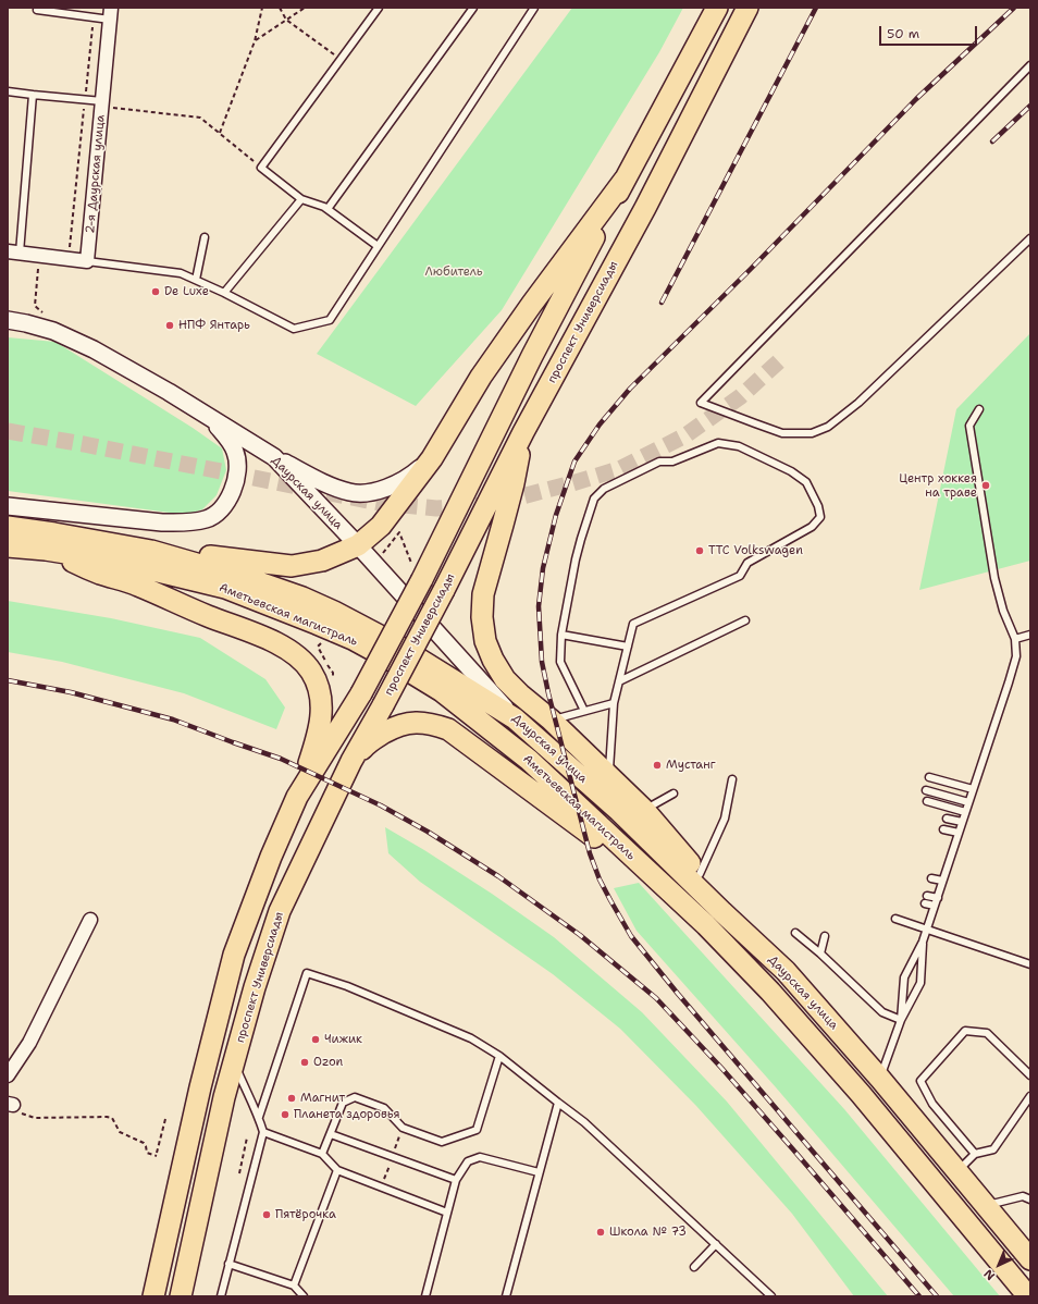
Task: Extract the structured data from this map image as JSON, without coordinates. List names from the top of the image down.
{
  "streets": {
    "main road": ["проспект Универсиады", "Даурская улица", "Аметьевская магистраль"],
    "street": ["2-я Даурская улица"]
  },
  "crossings": [
    ["Даурская улица", "Аметьевская магистраль"]
  ],
  "parks": ["Любитель"],
  "places": [
    "De Luxe",
    "НПФ Янтарь",
    "Центр хоккея на траве",
    "ТТС Volkswagen",
    "Мустанг",
    "Чижик",
    "Ozon",
    "Магнит",
    "Планета здоровья",
    "Пятёрочка",
    "Школа № 73"
  ],
  "scale_bar": "50 m",
  "north": "bottom left"
}
